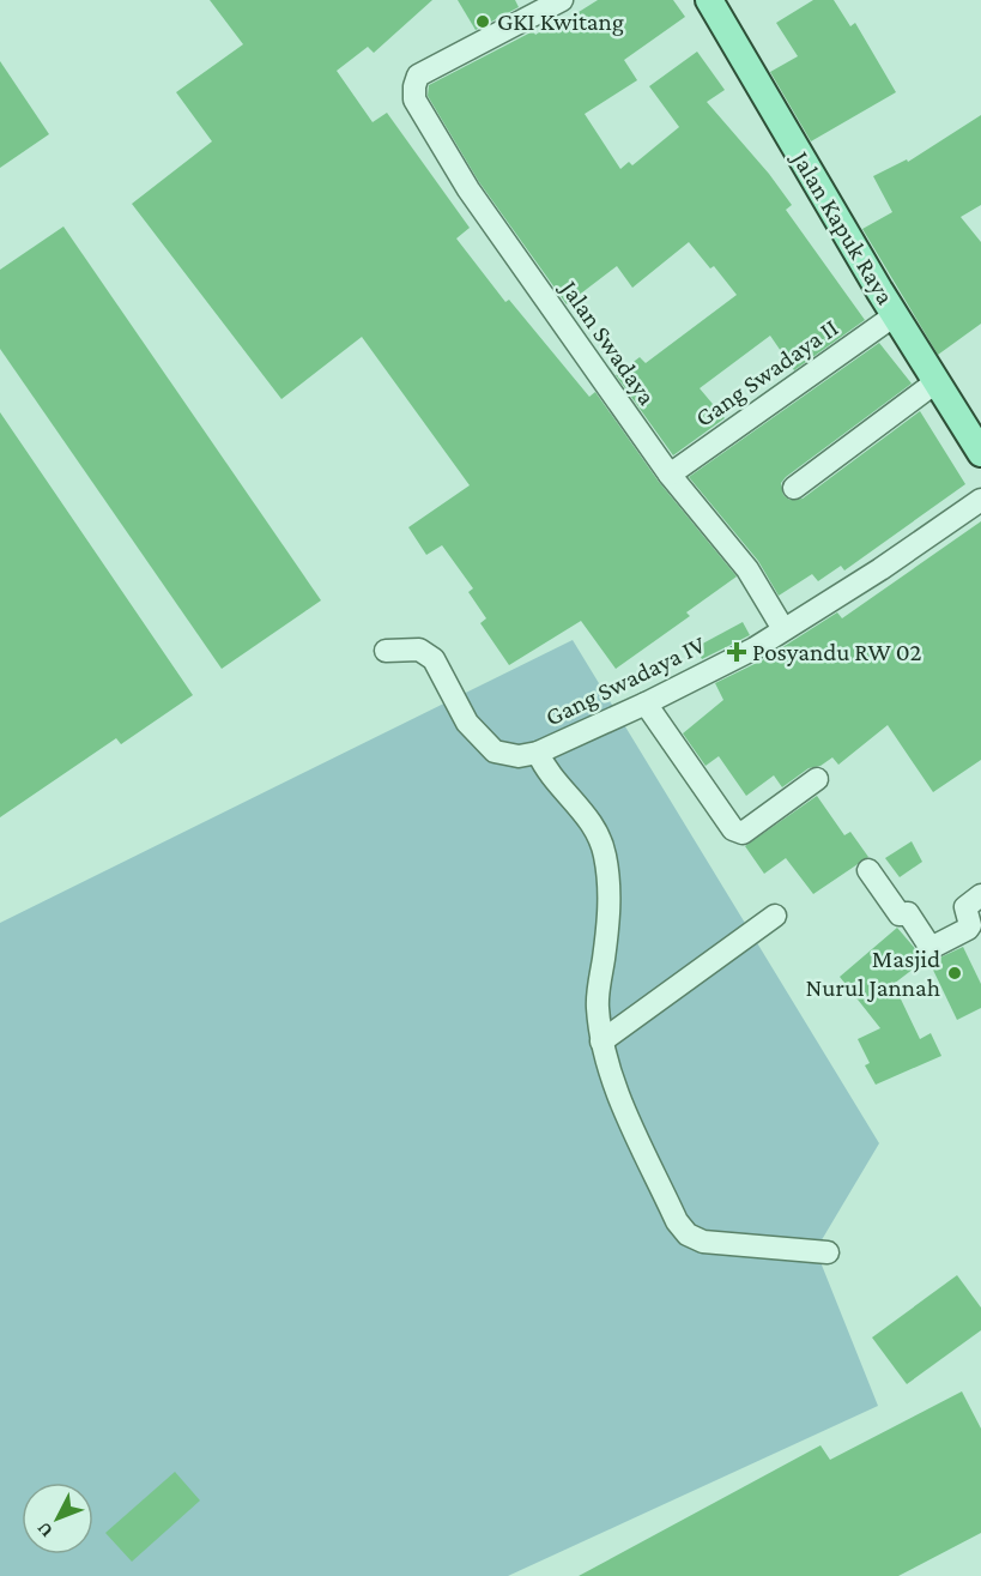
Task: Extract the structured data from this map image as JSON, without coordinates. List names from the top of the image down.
{
  "streets": {
    "main road": ["Jalan Kapuk Raya"],
    "street": ["Jalan Swadaya", "Gang Swadaya II", "Gang Swadaya IV"]
  },
  "crossings": [
    ["Jalan Kapuk Raya", "Gang Swadaya II"],
    ["Jalan Swadaya", "Gang Swadaya II"],
    ["Jalan Swadaya", "Gang Swadaya IV"]
  ],
  "places": {
    "other": ["GKI Kwitang", "Masjid Nurul Jannah"],
    "health": ["Posyandu RW 02"]
  },
  "north": "bottom left"
}
